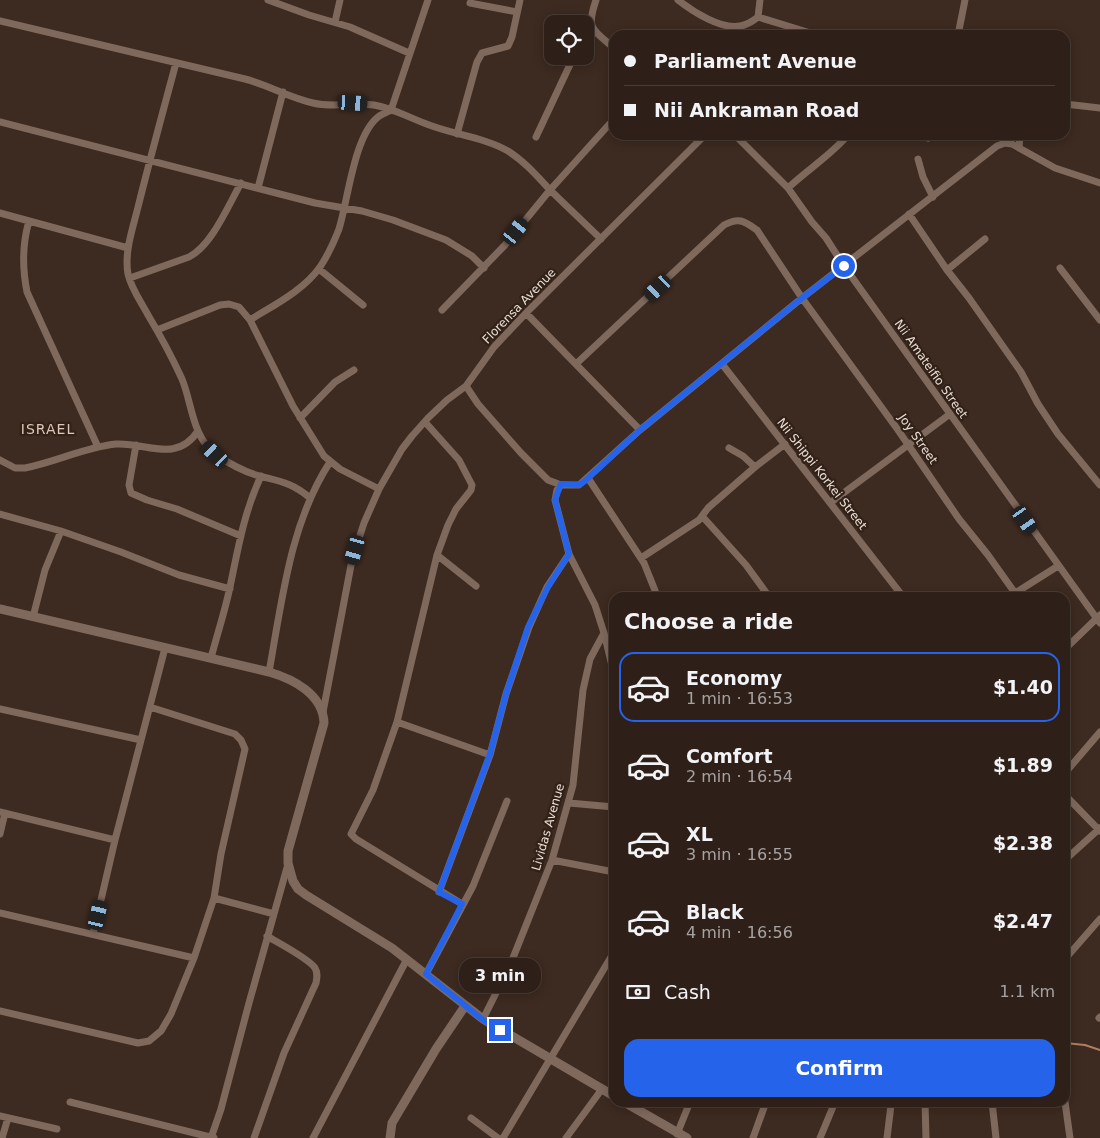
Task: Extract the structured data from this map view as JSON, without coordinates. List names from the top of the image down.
{
  "streets": {
    "street": [
      "Florensa Avenue",
      "Nii Amateifio Street",
      "Joy Street",
      "Nii Shippi Korkei Street",
      "Lividas Avenue"
    ]
  },
  "districts": ["ISRAEL"],
  "page": {
    "banner": ["Parliament Avenue", "Nii Ankraman Road"],
    "heading": "Choose a ride",
    "list": [
      {
        "name": "Economy",
        "note": "1 min · 16:53",
        "value": "$1.40"
      },
      {
        "name": "Comfort",
        "note": "2 min · 16:54",
        "value": "$1.89"
      },
      {
        "name": "XL",
        "note": "3 min · 16:55",
        "value": "$2.38"
      },
      {
        "name": "Black",
        "note": "4 min · 16:56",
        "value": "$2.47"
      }
    ],
    "bubble": "3 min",
    "pay": ["Cash", "1.1 km"],
    "buttons": "Confirm"
  }
}
